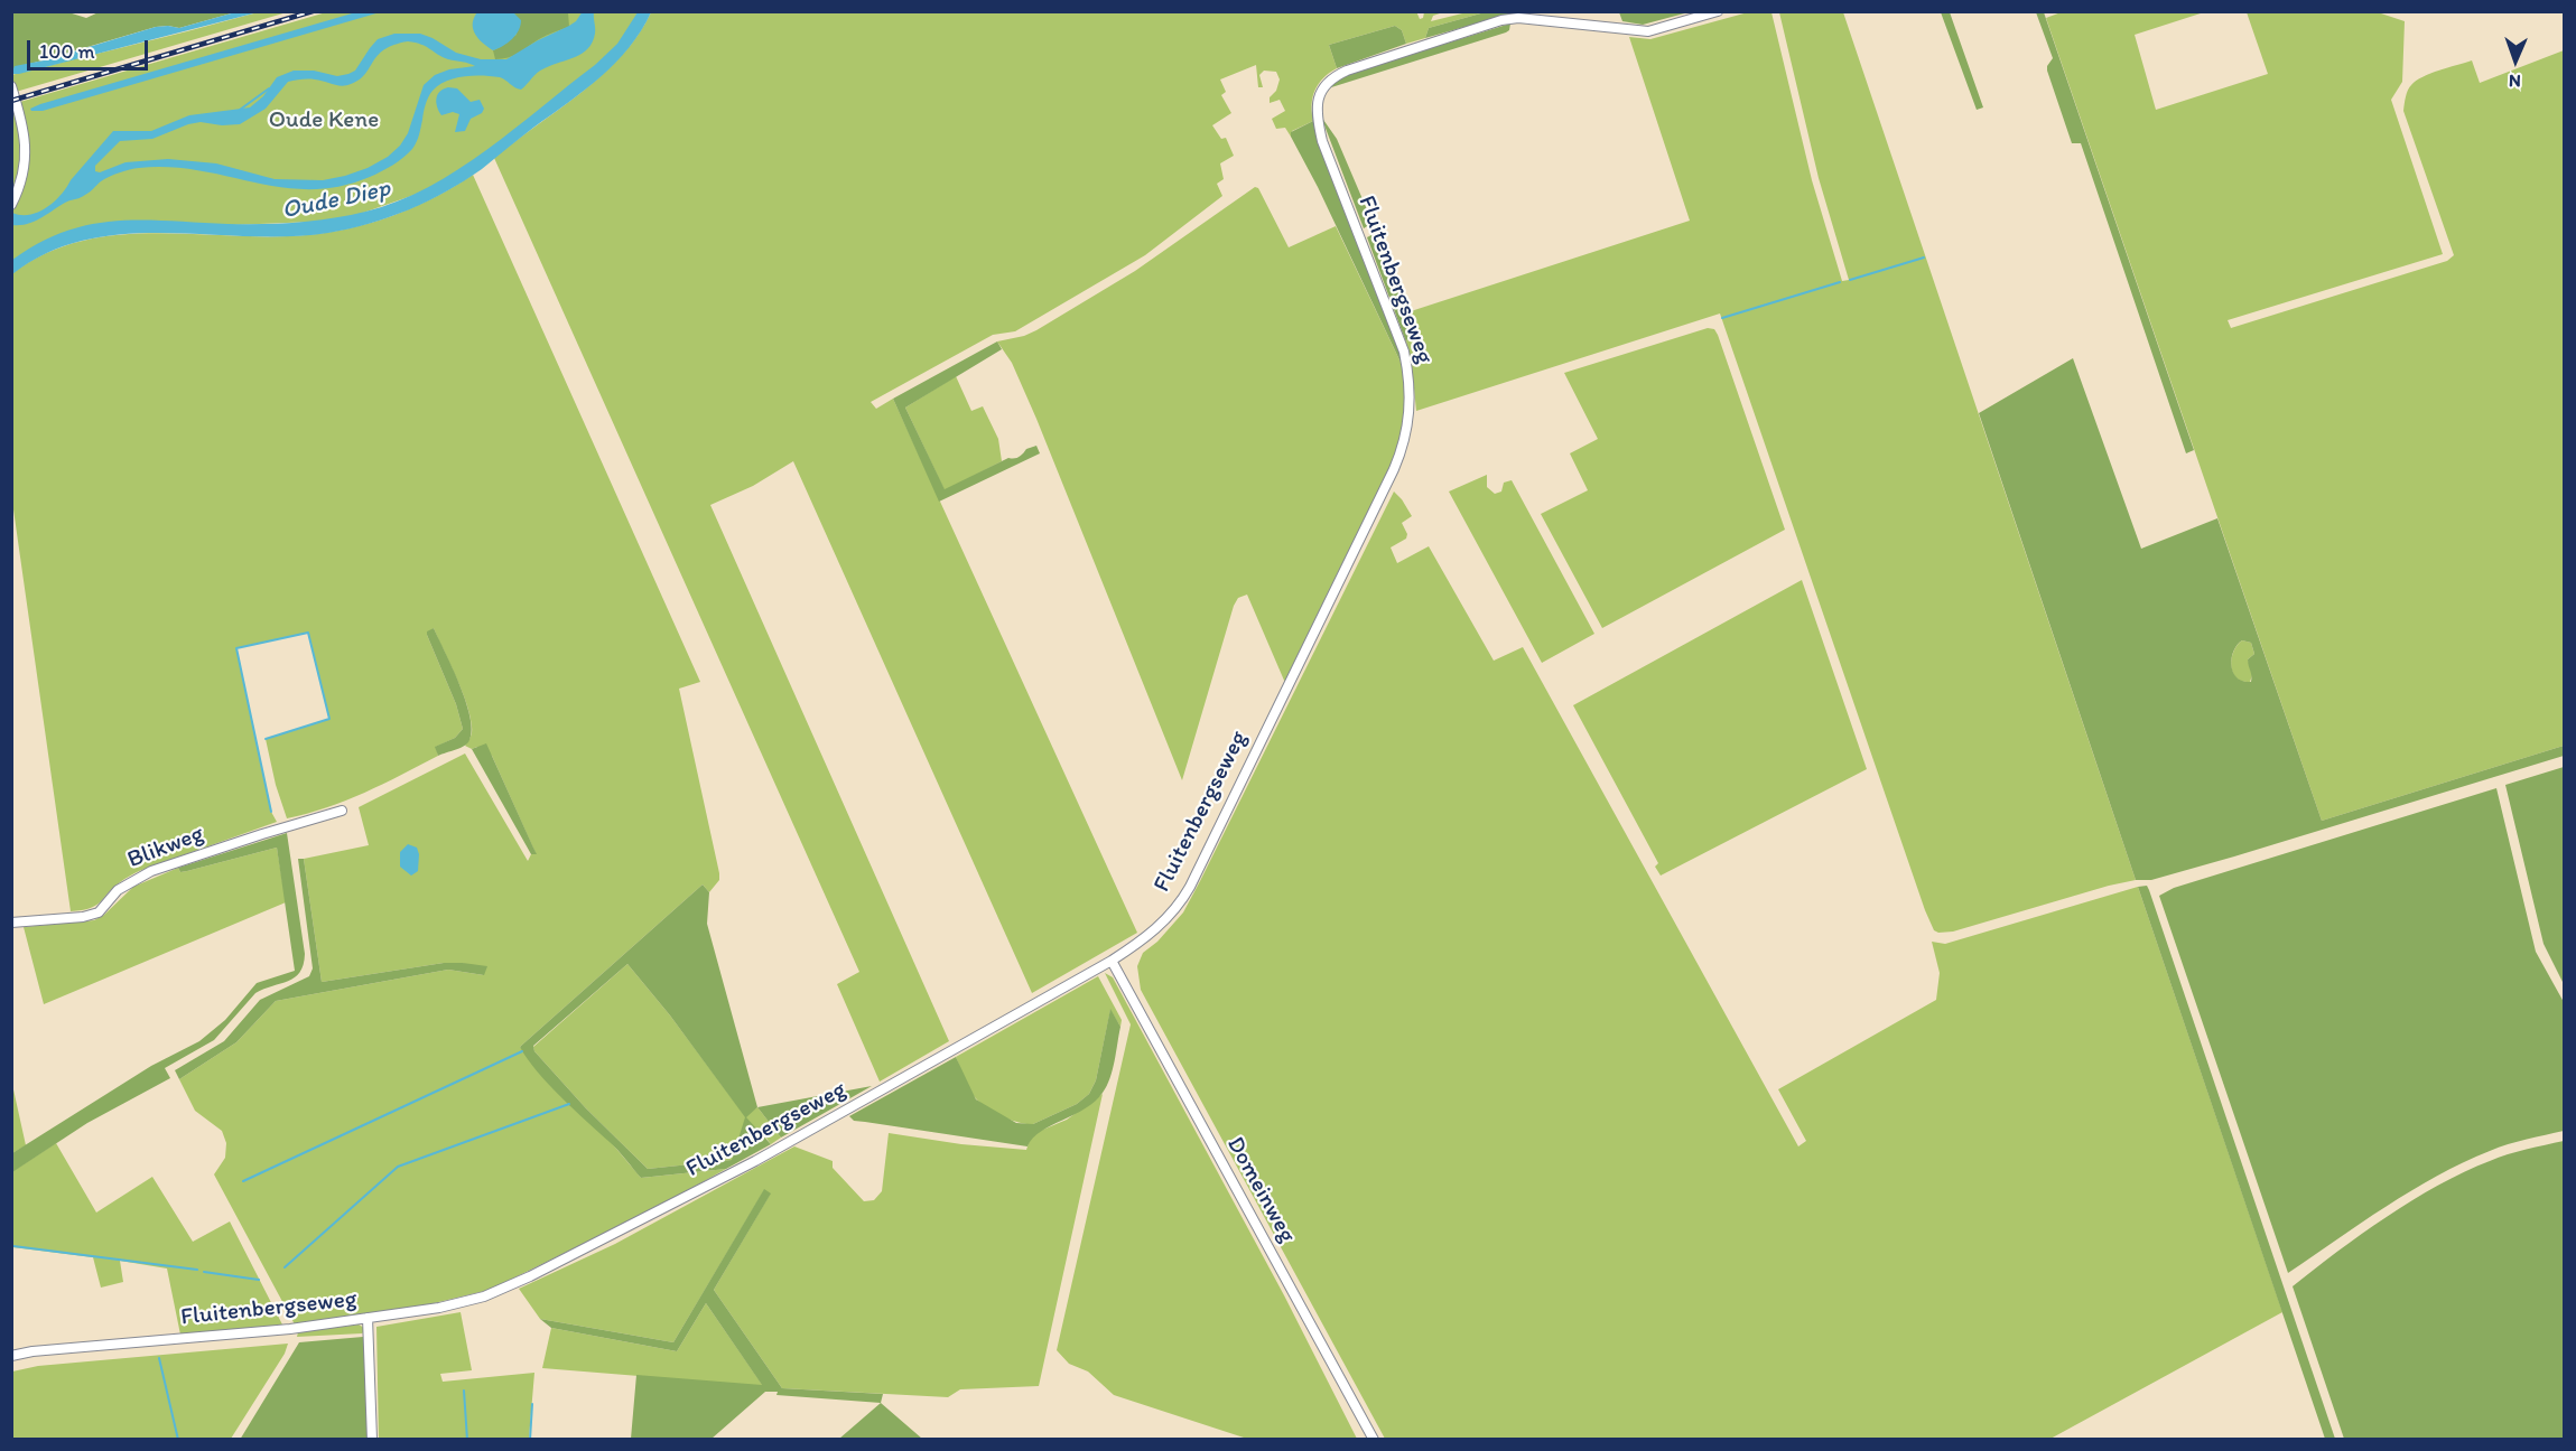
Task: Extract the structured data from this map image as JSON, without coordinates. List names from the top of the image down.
{
  "streets": {
    "street": ["Fluitenbergseweg", "Blikweg", "Domeinweg"]
  },
  "crossings": [
    ["Fluitenbergseweg", "Domeinweg"]
  ],
  "water": ["Oude Diep"],
  "parks": ["Oude Kene"],
  "scale_bar": "100 m",
  "north": "bottom"
}
